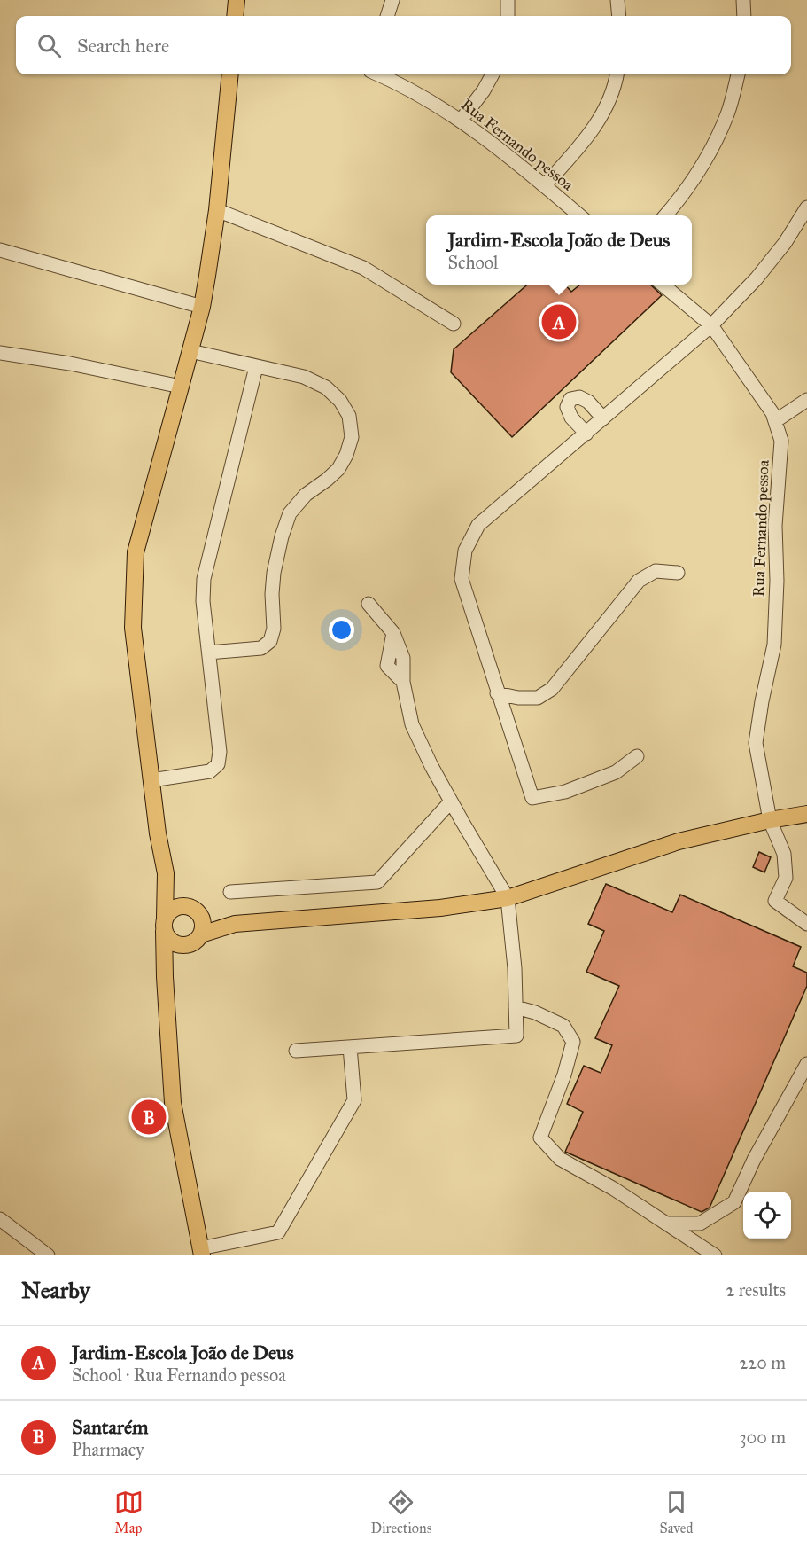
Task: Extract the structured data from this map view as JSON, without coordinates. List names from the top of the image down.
{
  "streets": {
    "street": ["Rua Fernando pessoa"]
  },
  "page": {
    "search": "Search here",
    "popup": ["Jardim-Escola João de Deus", "School"],
    "pins": ["A", "B"],
    "heading": ["Nearby", "2 results"],
    "list": [
      {
        "mark": "A",
        "name": "Jardim-Escola João de Deus",
        "note": "School · Rua Fernando pessoa",
        "value": "220 m"
      },
      {
        "mark": "B",
        "name": "Santarém",
        "note": "Pharmacy",
        "value": "300 m"
      }
    ],
    "nav": ["Map", "Directions", "Saved"]
  }
}
